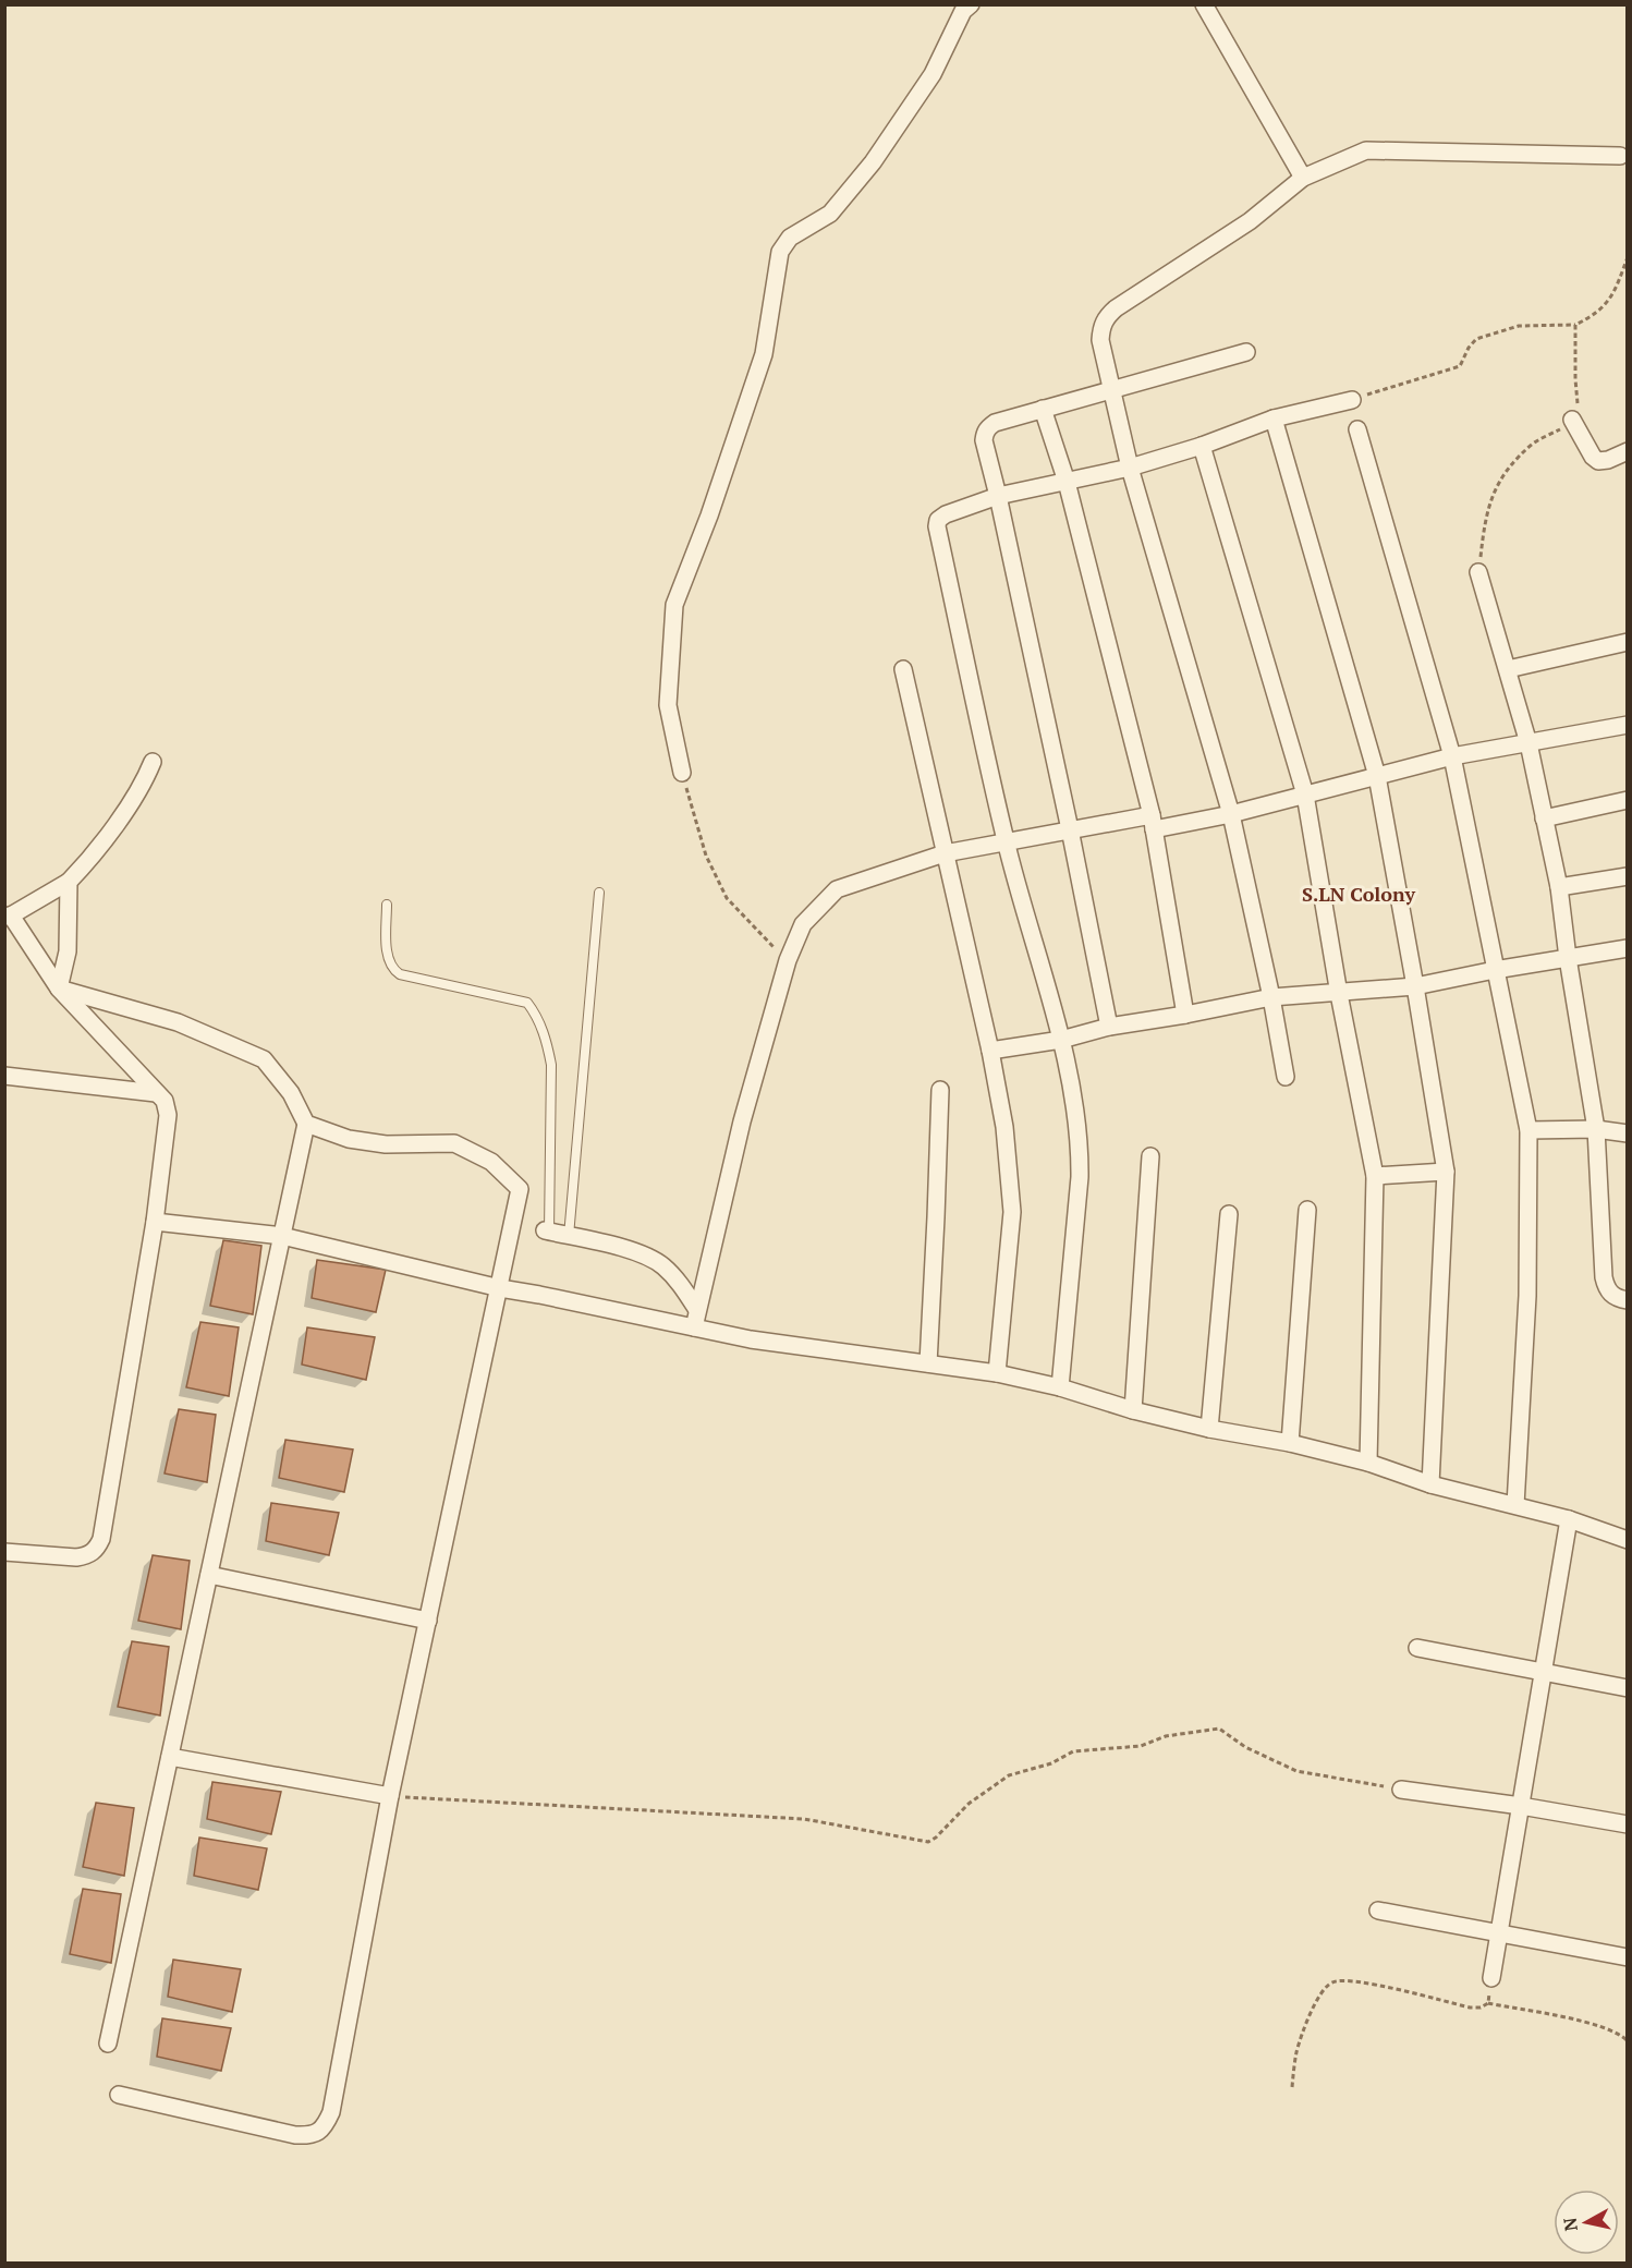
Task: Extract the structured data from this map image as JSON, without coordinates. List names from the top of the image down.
{
  "districts": ["S.LN Colony"],
  "north": "left"
}
